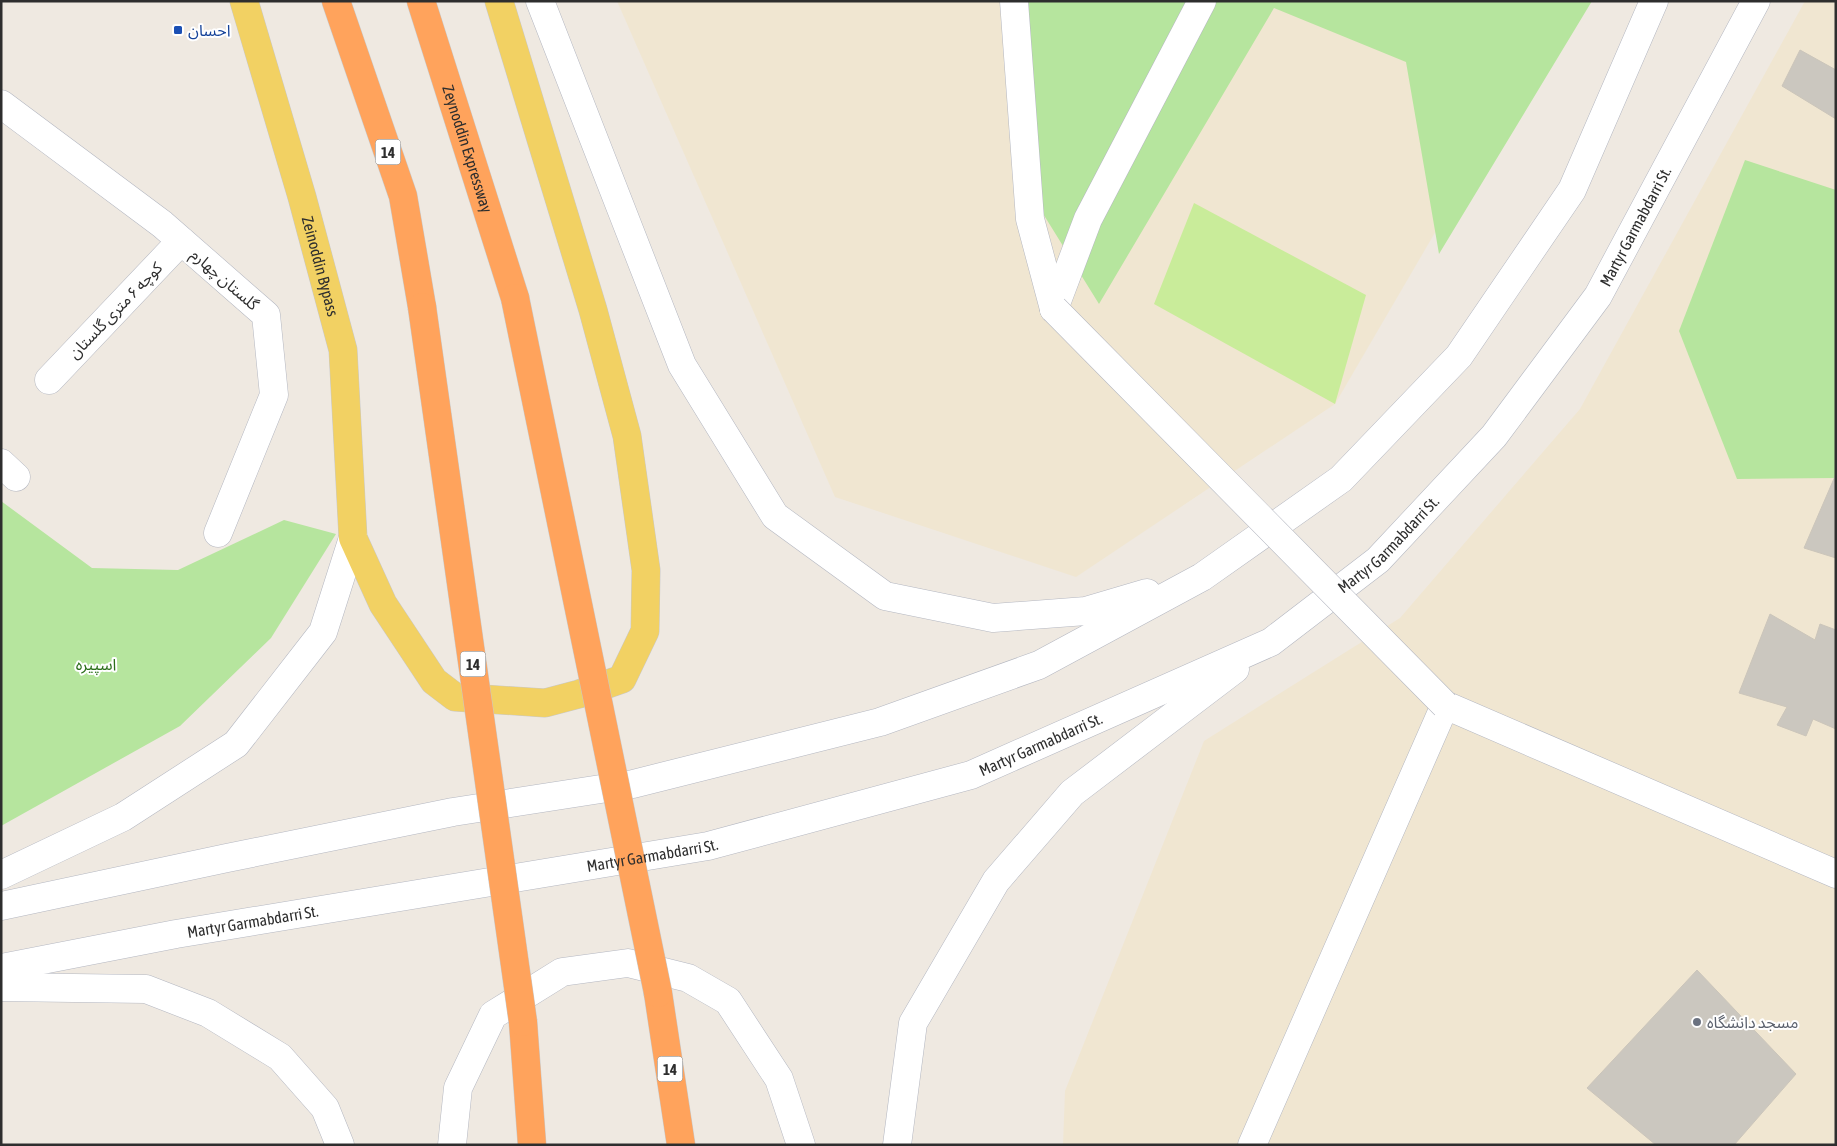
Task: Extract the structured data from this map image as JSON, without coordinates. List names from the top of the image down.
{
  "streets": {
    "highway": ["Zeynoddin Expressway", "14"],
    "main road": [
      "Martyr Garmabdarri St.",
      "Zeinoddin Bypass",
      "گلستان چهارم",
      "کوچه ۶ متری گلستان"
    ]
  },
  "crossings": [
    ["گلستان چهارم", "کوچه ۶ متری گلستان"]
  ],
  "parks": ["اسپیره"],
  "places": {
    "transit": ["احسان"],
    "other": ["مسجد دانشگاه"]
  }
}
